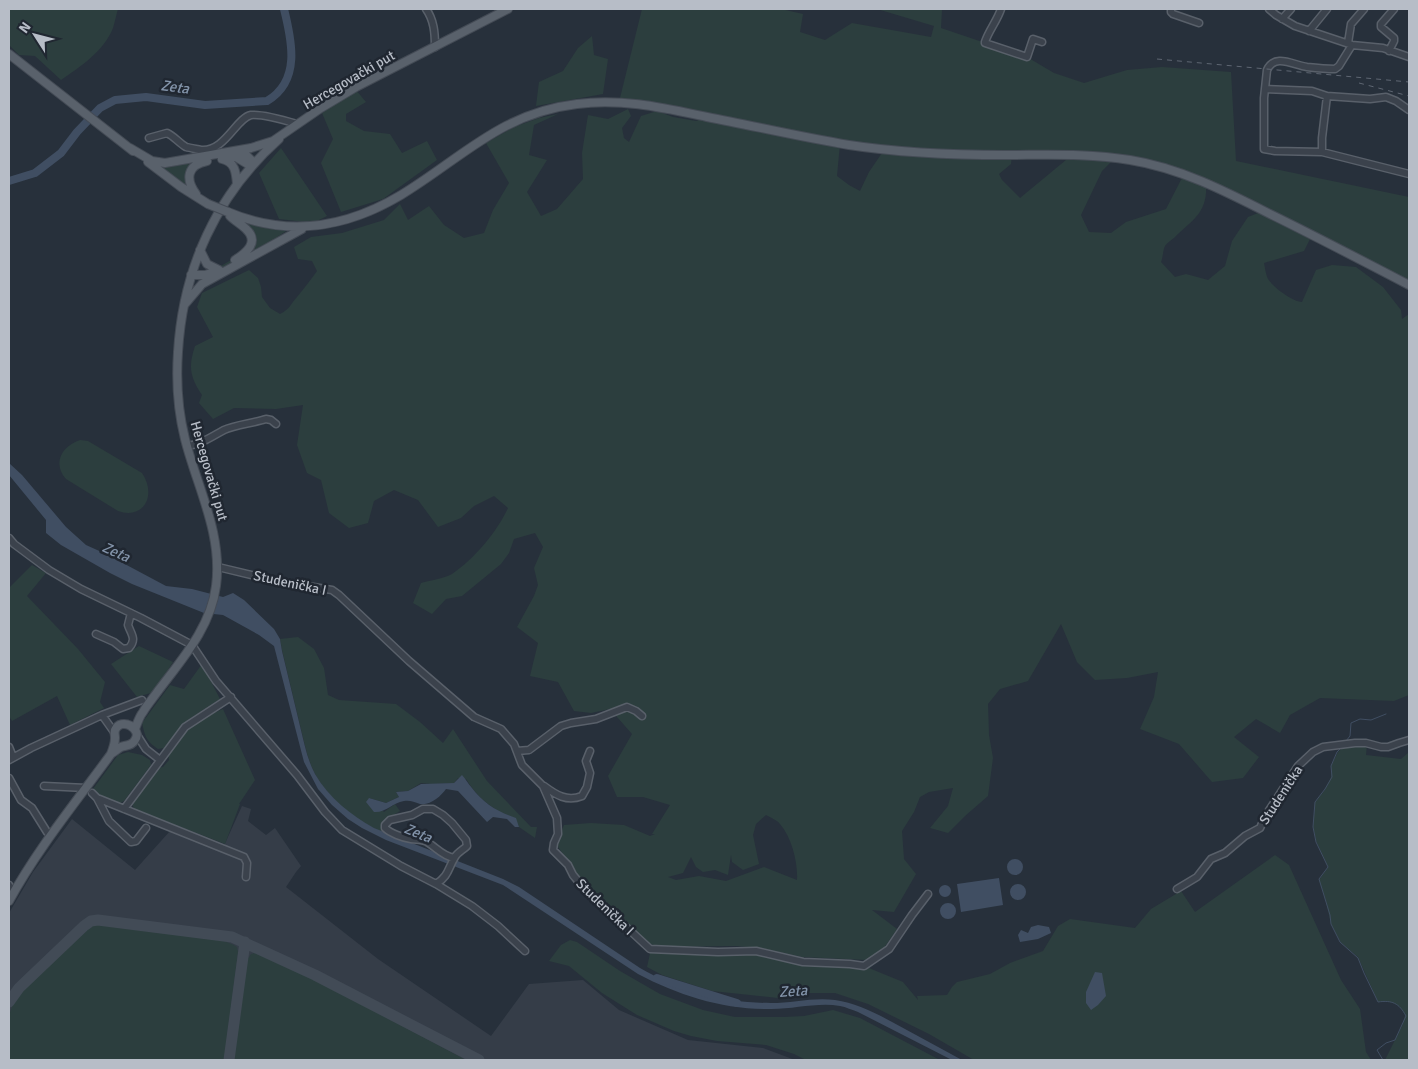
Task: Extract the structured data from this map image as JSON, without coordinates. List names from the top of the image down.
{
  "streets": {
    "main road": ["Hercegovački put"],
    "street": ["Studenička I", "Studenička"]
  },
  "crossings": [
    ["Hercegovački put", "Studenička I"]
  ],
  "water": ["Zeta"],
  "north": "top left"
}
